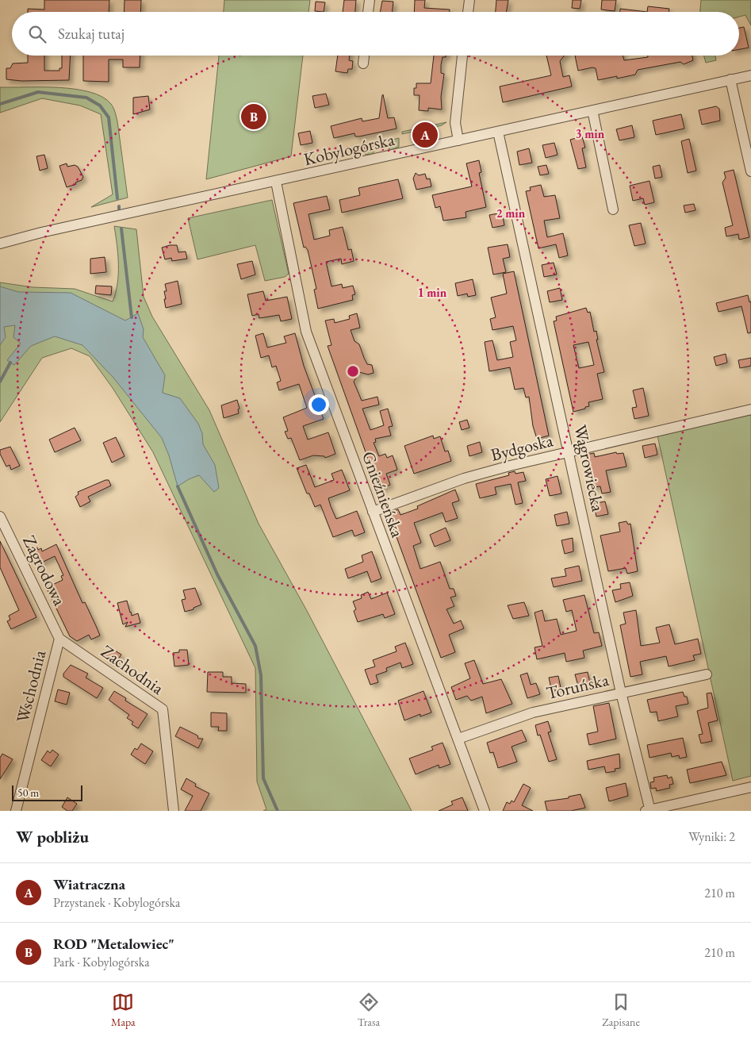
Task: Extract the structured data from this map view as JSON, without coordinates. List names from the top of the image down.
{
  "streets": {
    "street": [
      "Kobylogórska",
      "Bydgoska",
      "Wągrowiecka",
      "Gnieźnieńska",
      "Zagrodowa",
      "Zachodnia",
      "Wschodnia",
      "Toruńska"
    ]
  },
  "crossings": [
    ["Kobylogórska", "Wągrowiecka"],
    ["Kobylogórska", "Gnieźnieńska"],
    ["Bydgoska", "Wągrowiecka"],
    ["Bydgoska", "Gnieźnieńska"],
    ["Wągrowiecka", "Toruńska"],
    ["Gnieźnieńska", "Toruńska"],
    ["Zagrodowa", "Zachodnia"],
    ["Zagrodowa", "Wschodnia"],
    ["Zachodnia", "Wschodnia"]
  ],
  "scale_bar": "50 m",
  "page": {
    "search": "Szukaj tutaj",
    "pins": ["B", "A"],
    "scale": "50 m",
    "heading": ["W pobliżu", "Wyniki: 2"],
    "list": [
      {
        "mark": "A",
        "name": "Wiatraczna",
        "note": "Przystanek · Kobylogórska",
        "value": "210 m"
      },
      {
        "mark": "B",
        "name": "ROD \"Metalowiec\"",
        "note": "Park · Kobylogórska",
        "value": "210 m"
      }
    ],
    "nav": ["Mapa", "Trasa", "Zapisane"]
  },
  "rings": ["3 min", "2 min", "1 min"]
}
